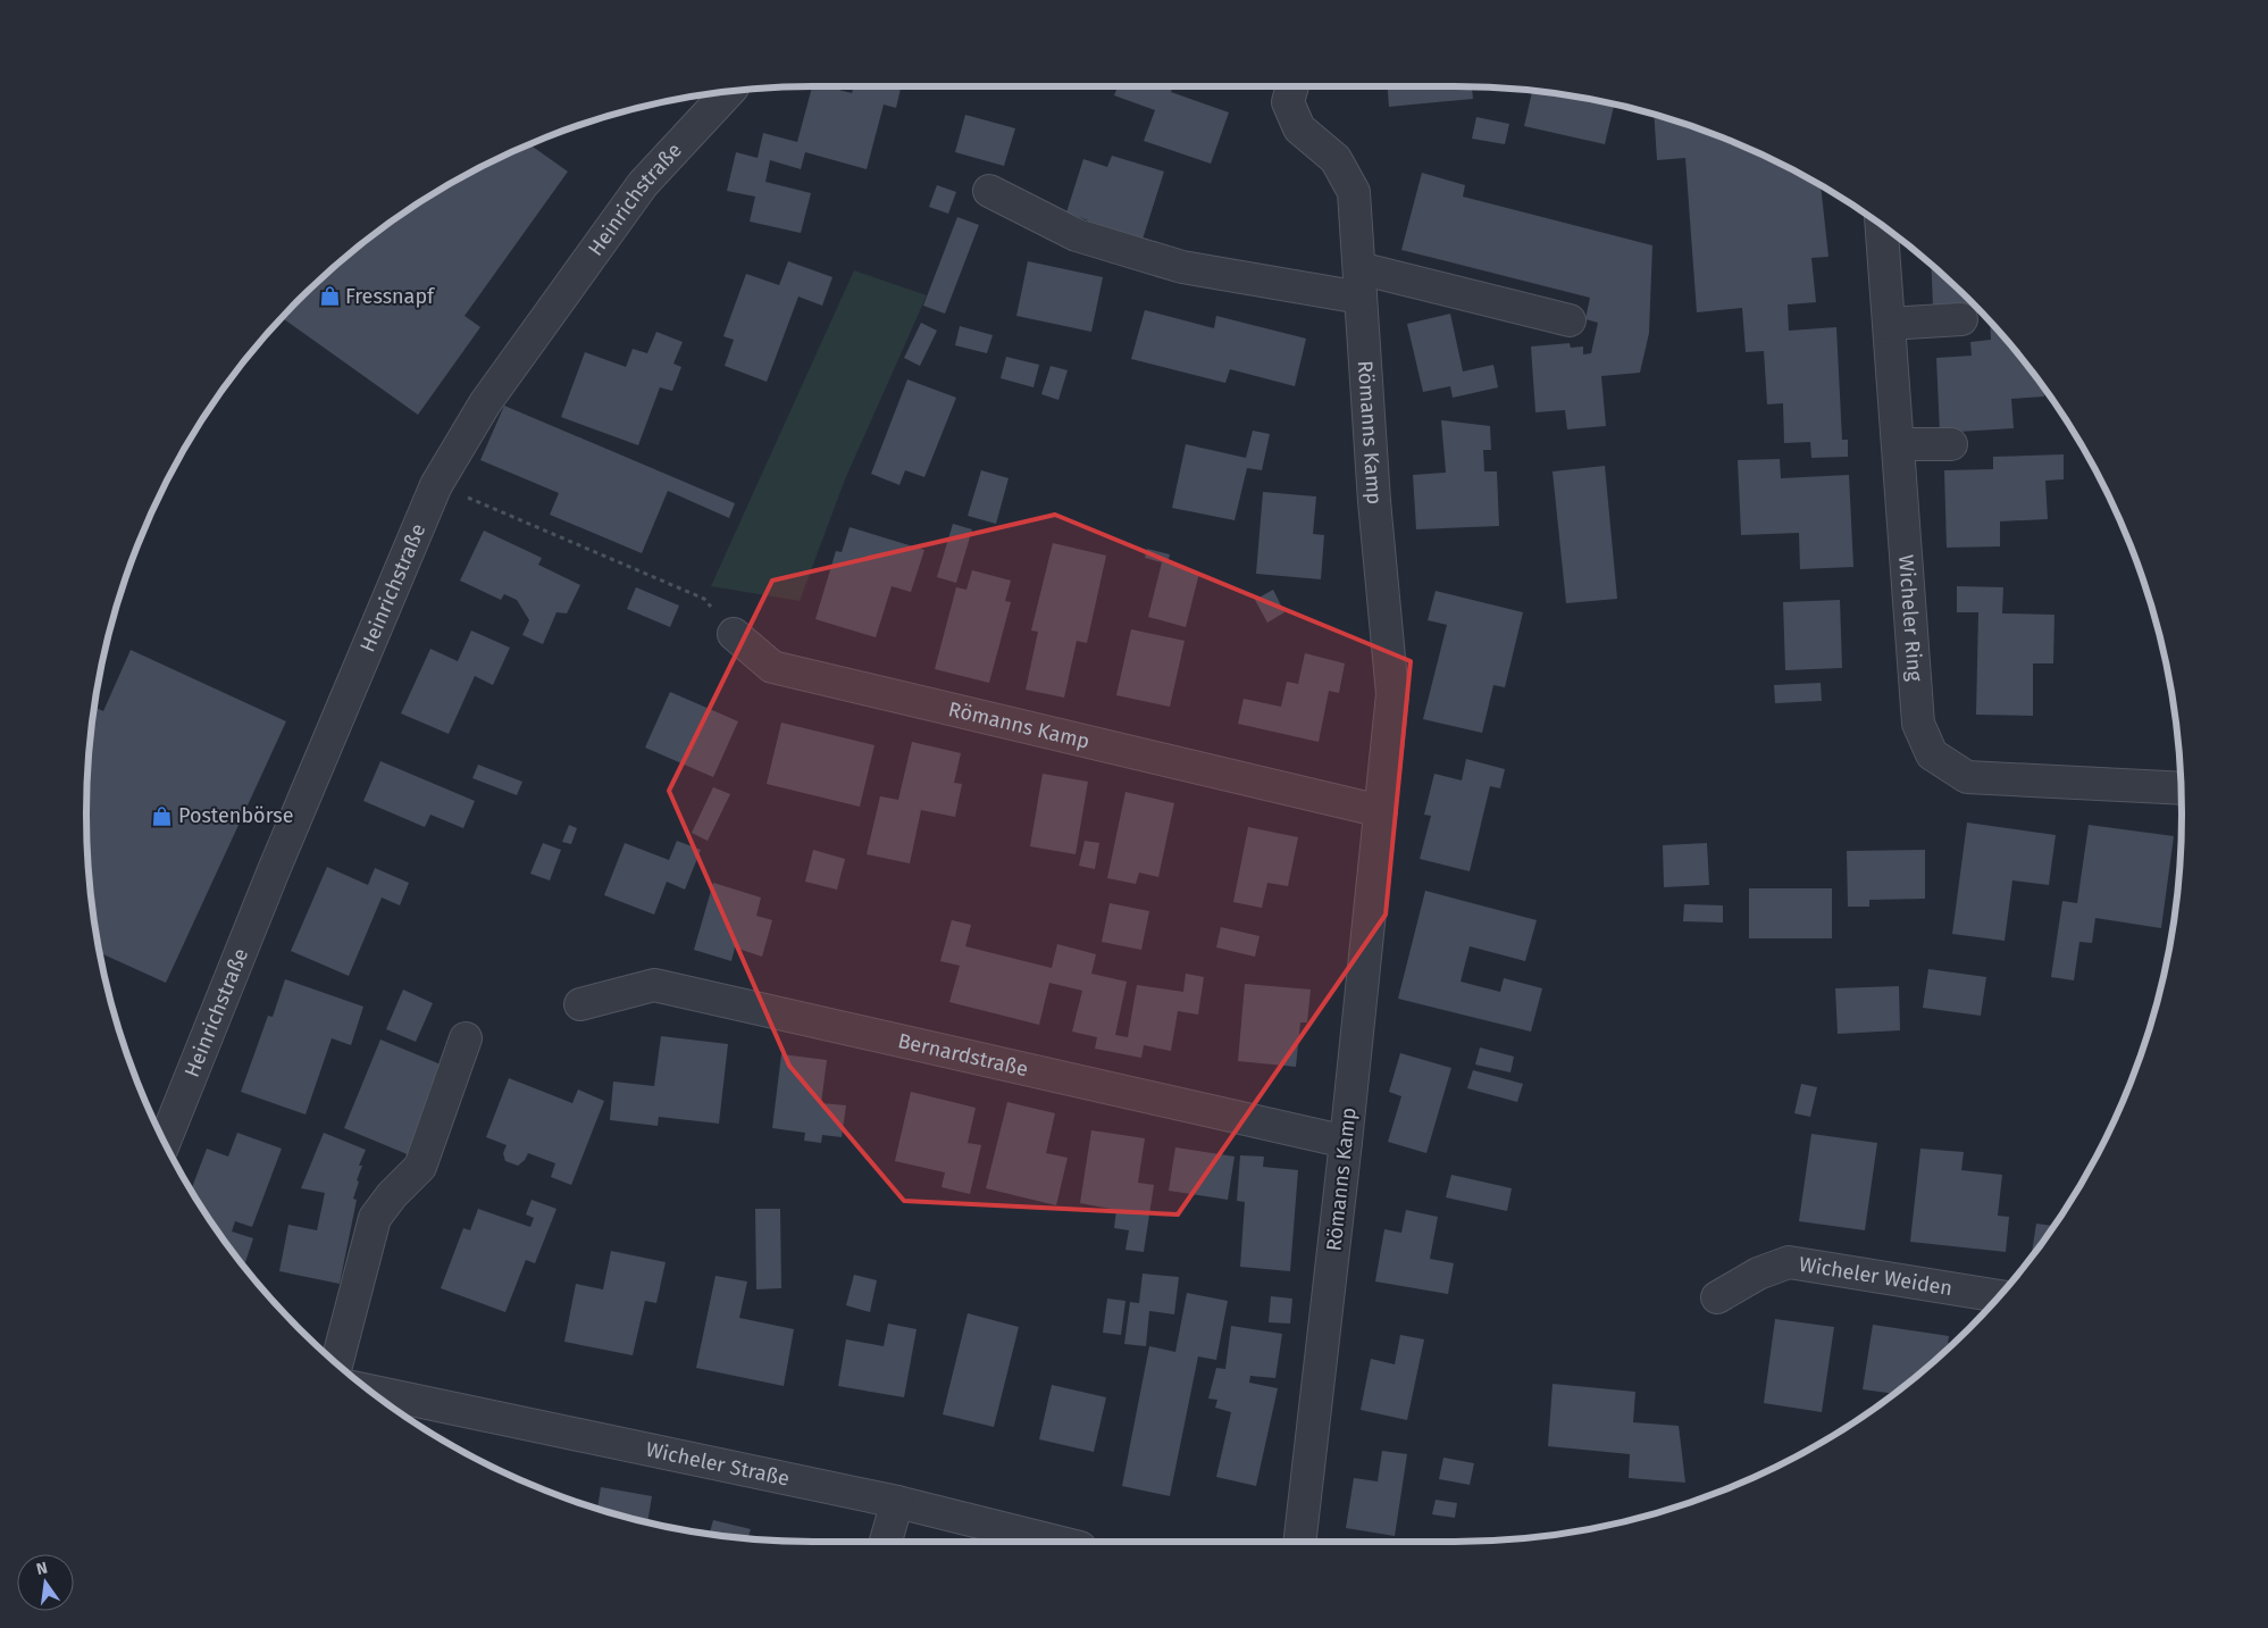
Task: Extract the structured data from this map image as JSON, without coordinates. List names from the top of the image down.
{
  "streets": {
    "street": [
      "Heinrichstraße",
      "Römanns Kamp",
      "Wicheler Ring",
      "Bernardstraße",
      "Wicheler Weiden",
      "Wicheler Straße"
    ]
  },
  "crossings": [
    ["Römanns Kamp", "Bernardstraße"]
  ],
  "places": {
    "shop": ["Fressnapf", "Postenbörse"]
  },
  "north": "top"
}
